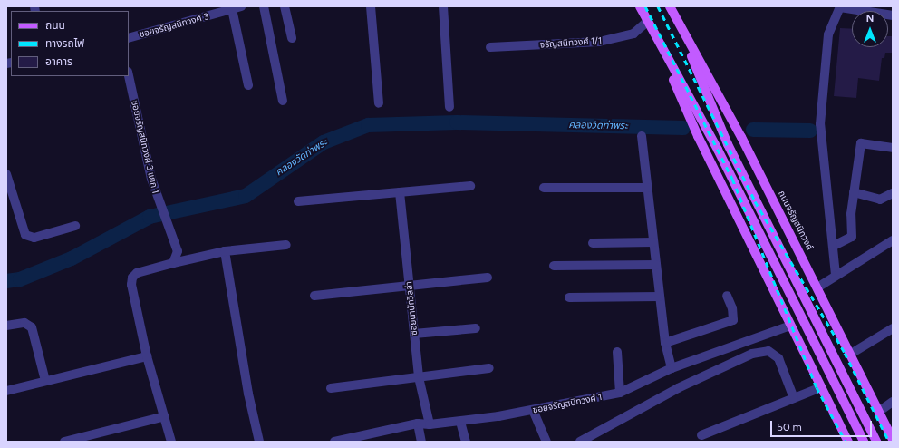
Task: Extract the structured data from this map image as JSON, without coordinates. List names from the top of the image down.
{
  "streets": {
    "main road": ["ถนนจรัญสนิทวงศ์"],
    "street": [
      "ซอยจรัญสนิทวงศ์ 3",
      "จรัญสนิทวงศ์ 1/1",
      "ซอยจรัญสนิทวงศ์ 3 แยก 1",
      "ซอยนานักวิลล่า",
      "ซอยจรัญสนิทวงศ์ 1"
    ]
  },
  "crossings": [
    ["ซอยนานักวิลล่า", "ซอยจรัญสนิทวงศ์ 1"]
  ],
  "water": ["คลองวัดท่าพระ"],
  "legend": ["ถนน", "ทางรถไฟ", "อาคาร"],
  "scale_bar": "50 m",
  "north": "top"
}
